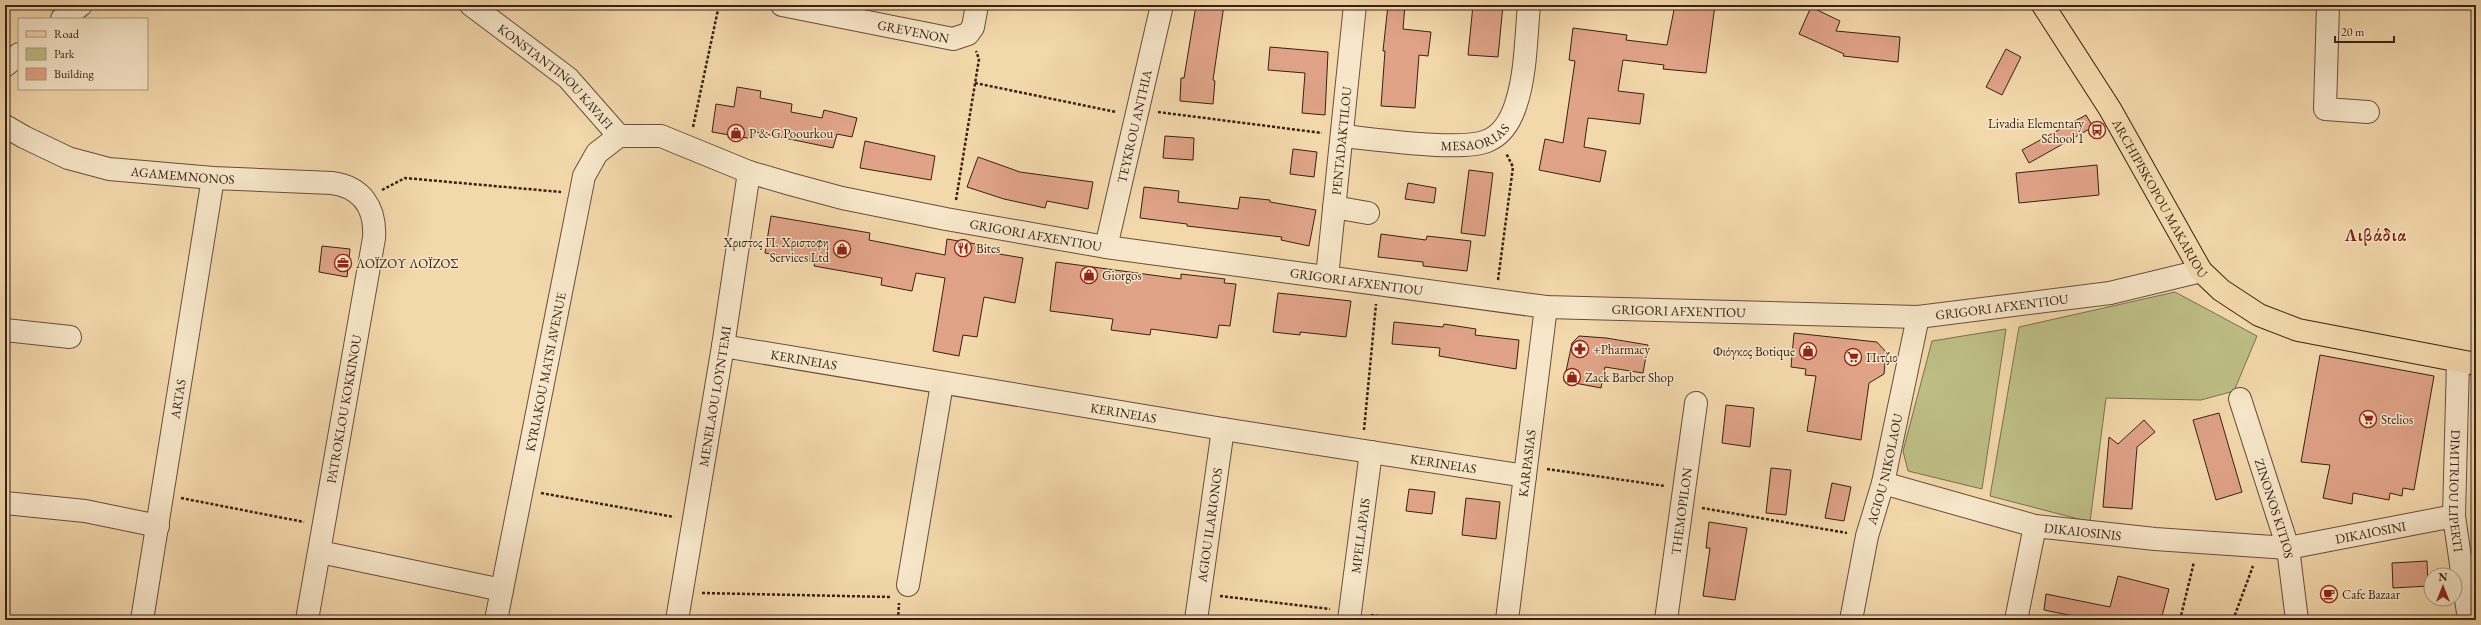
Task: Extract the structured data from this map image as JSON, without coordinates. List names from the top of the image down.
{
  "streets": {
    "main road": ["ARCHIPISKOPOU MAKARIOU"],
    "street": [
      "GREVENON",
      "KONSTANTINOU KAVAFI",
      "TEYKROU ANTHIA",
      "MESAORIAS",
      "PENTADAKTILOU",
      "AGAMEMNONOS",
      "GRIGORI AFXENTIOU",
      "KERINEIAS",
      "KYRIAKOU MATSI AVENUE",
      "MENELAOU LOYNTEMI",
      "ARTAS",
      "PATROKLOU KOKKINOU",
      "KARPASIAS",
      "AGIOU NIKOLAOU",
      "DIMITRIOU LIPERTI",
      "ZINONOS KITIOS",
      "THEMOPILON",
      "AGIOU ILARIONOS",
      "DIKAIOSINIS",
      "DIKAIOSINI",
      "MPELLAPAIS"
    ]
  },
  "crossings": [
    ["KONSTANTINOU KAVAFI", "GRIGORI AFXENTIOU"],
    ["KONSTANTINOU KAVAFI", "KYRIAKOU MATSI AVENUE"],
    ["TEYKROU ANTHIA", "GRIGORI AFXENTIOU"],
    ["MESAORIAS", "PENTADAKTILOU"],
    ["PENTADAKTILOU", "GRIGORI AFXENTIOU"],
    ["AGAMEMNONOS", "ARTAS"],
    ["AGAMEMNONOS", "PATROKLOU KOKKINOU"],
    ["ARCHIPISKOPOU MAKARIOU", "GRIGORI AFXENTIOU"],
    ["ARCHIPISKOPOU MAKARIOU", "DIMITRIOU LIPERTI"],
    ["GRIGORI AFXENTIOU", "KYRIAKOU MATSI AVENUE"],
    ["GRIGORI AFXENTIOU", "MENELAOU LOYNTEMI"],
    ["GRIGORI AFXENTIOU", "KARPASIAS"],
    ["GRIGORI AFXENTIOU", "AGIOU NIKOLAOU"],
    ["KERINEIAS", "MENELAOU LOYNTEMI"],
    ["KERINEIAS", "KARPASIAS"],
    ["KERINEIAS", "AGIOU ILARIONOS"],
    ["KERINEIAS", "MPELLAPAIS"],
    ["AGIOU NIKOLAOU", "DIKAIOSINIS"],
    ["DIMITRIOU LIPERTI", "DIKAIOSINI"],
    ["ZINONOS KITIOS", "DIKAIOSINIS"],
    ["ZINONOS KITIOS", "DIKAIOSINI"],
    ["DIKAIOSINIS", "DIKAIOSINI"]
  ],
  "districts": ["Λιβάδια"],
  "places": {
    "bus stop": ["Livadia Elementary School 1"],
    "shop": [
      "P & G Poourkou",
      "Χριστος Π. Χριστοφη Services Ltd",
      "Giorgos",
      "Φιόγκος Botique",
      "Zack Barber Shop"
    ],
    "restaurant": ["Bites"],
    "office": ["ΛΟΪΖΟΥ ΛΟΪΖΟΣ"],
    "pharmacy": ["+Pharmacy"],
    "supermarket": ["Πιτζιο", "Stelios"],
    "cafe": ["Cafe Bazaar"]
  },
  "legend": ["Road", "Park", "Building"],
  "scale_bar": "20 m",
  "north": "top"
}
